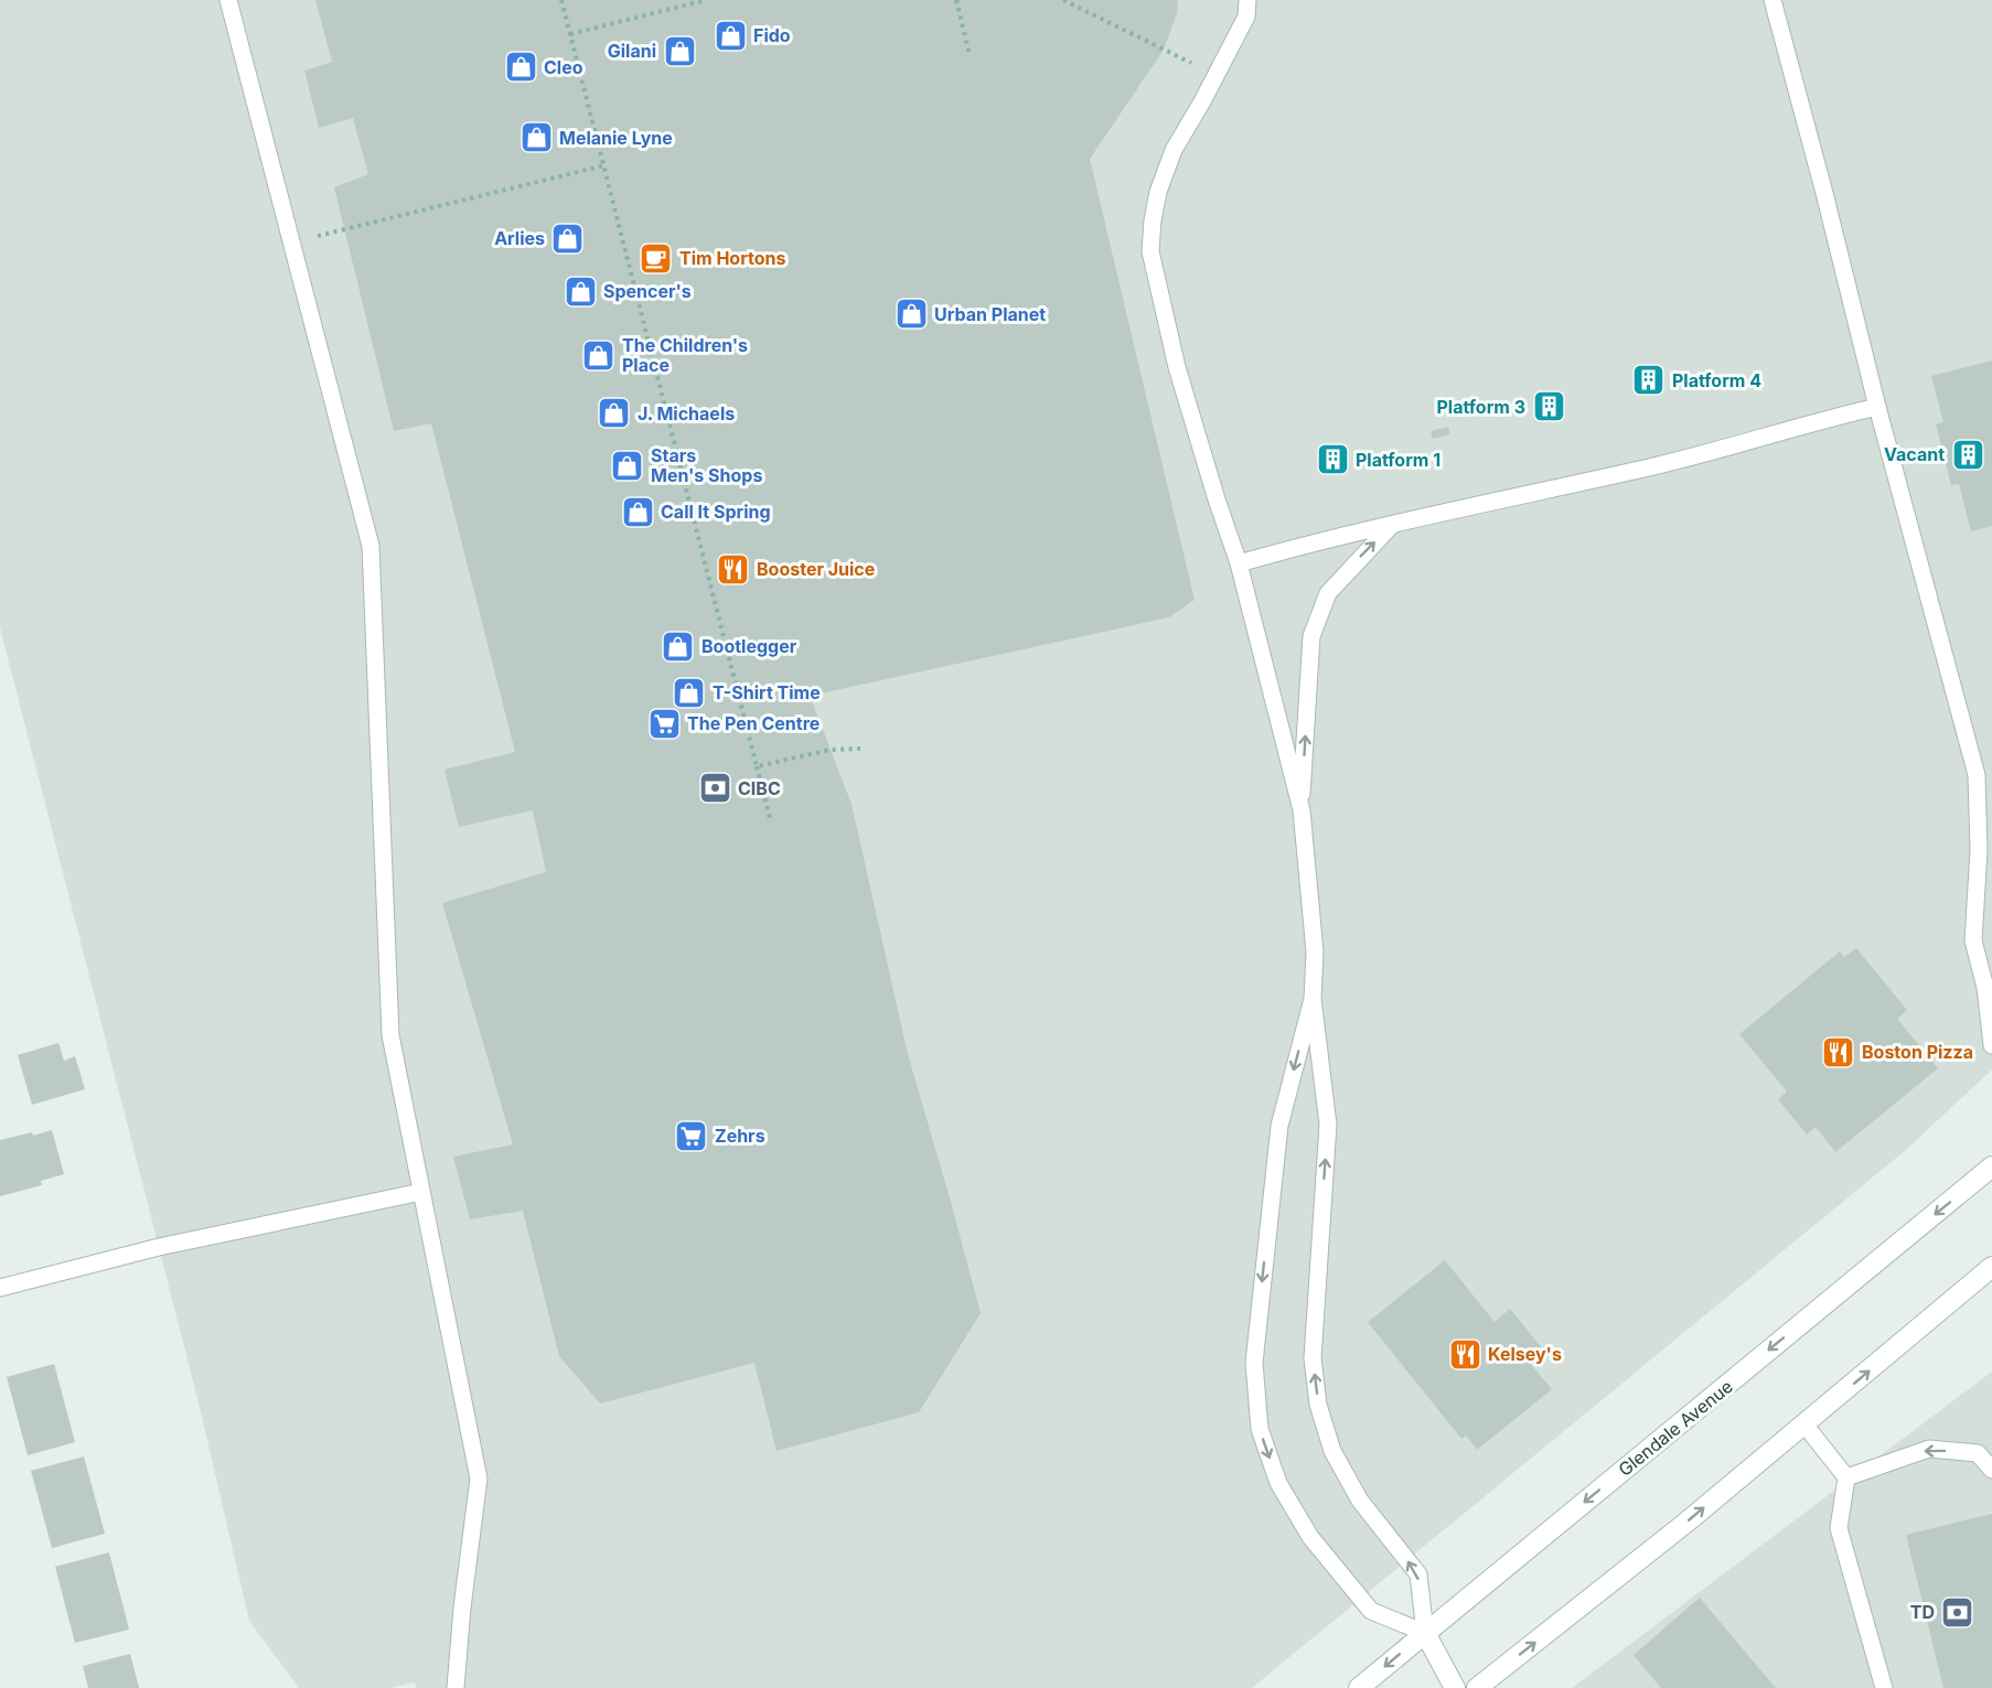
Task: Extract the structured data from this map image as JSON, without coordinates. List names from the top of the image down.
{
  "streets": {
    "main road": ["Glendale Avenue"]
  },
  "places": {
    "shop": [
      "Fido",
      "Gilani",
      "Cleo",
      "Melanie Lyne",
      "Arlies",
      "Spencer's",
      "Urban Planet",
      "The Children's Place",
      "J. Michaels",
      "Stars Men's Shops",
      "Call It Spring",
      "Bootlegger",
      "T-Shirt Time"
    ],
    "cafe": ["Tim Hortons"],
    "building": [
      "Platform 4",
      "Platform 3",
      "Vacant",
      "Platform 1"
    ],
    "restaurant": ["Booster Juice", "Boston Pizza", "Kelsey's"],
    "supermarket": ["The Pen Centre", "Zehrs"],
    "bank": ["CIBC", "TD"]
  }
}
